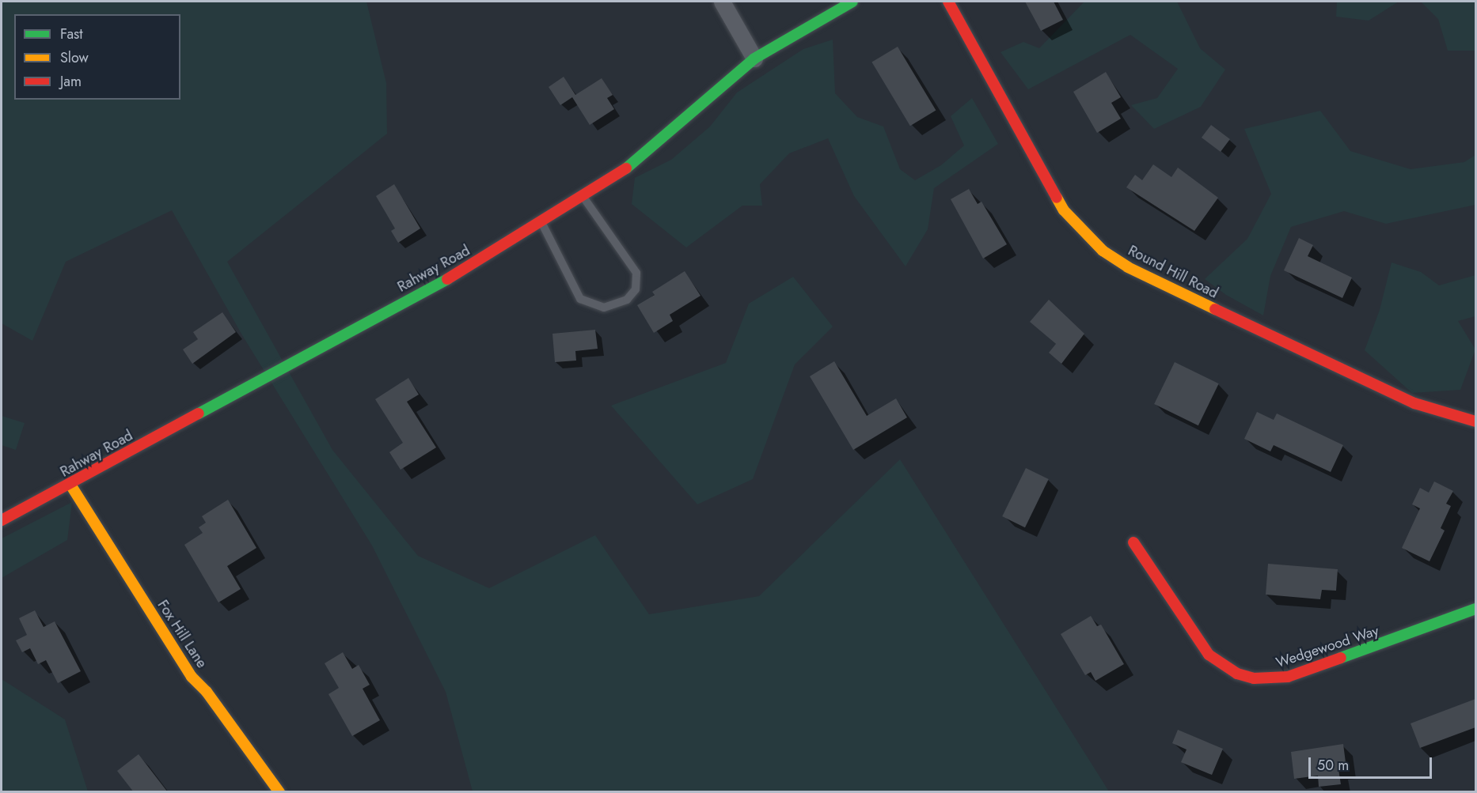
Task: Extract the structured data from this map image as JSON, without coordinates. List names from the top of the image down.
{
  "streets": {
    "street": [
      "Rahway Road",
      "Round Hill Road",
      "Fox Hill Lane",
      "Wedgewood Way"
    ]
  },
  "crossings": [
    ["Rahway Road", "Fox Hill Lane"]
  ],
  "legend": ["Fast", "Slow", "Jam"],
  "scale_bar": "50 m"
}
